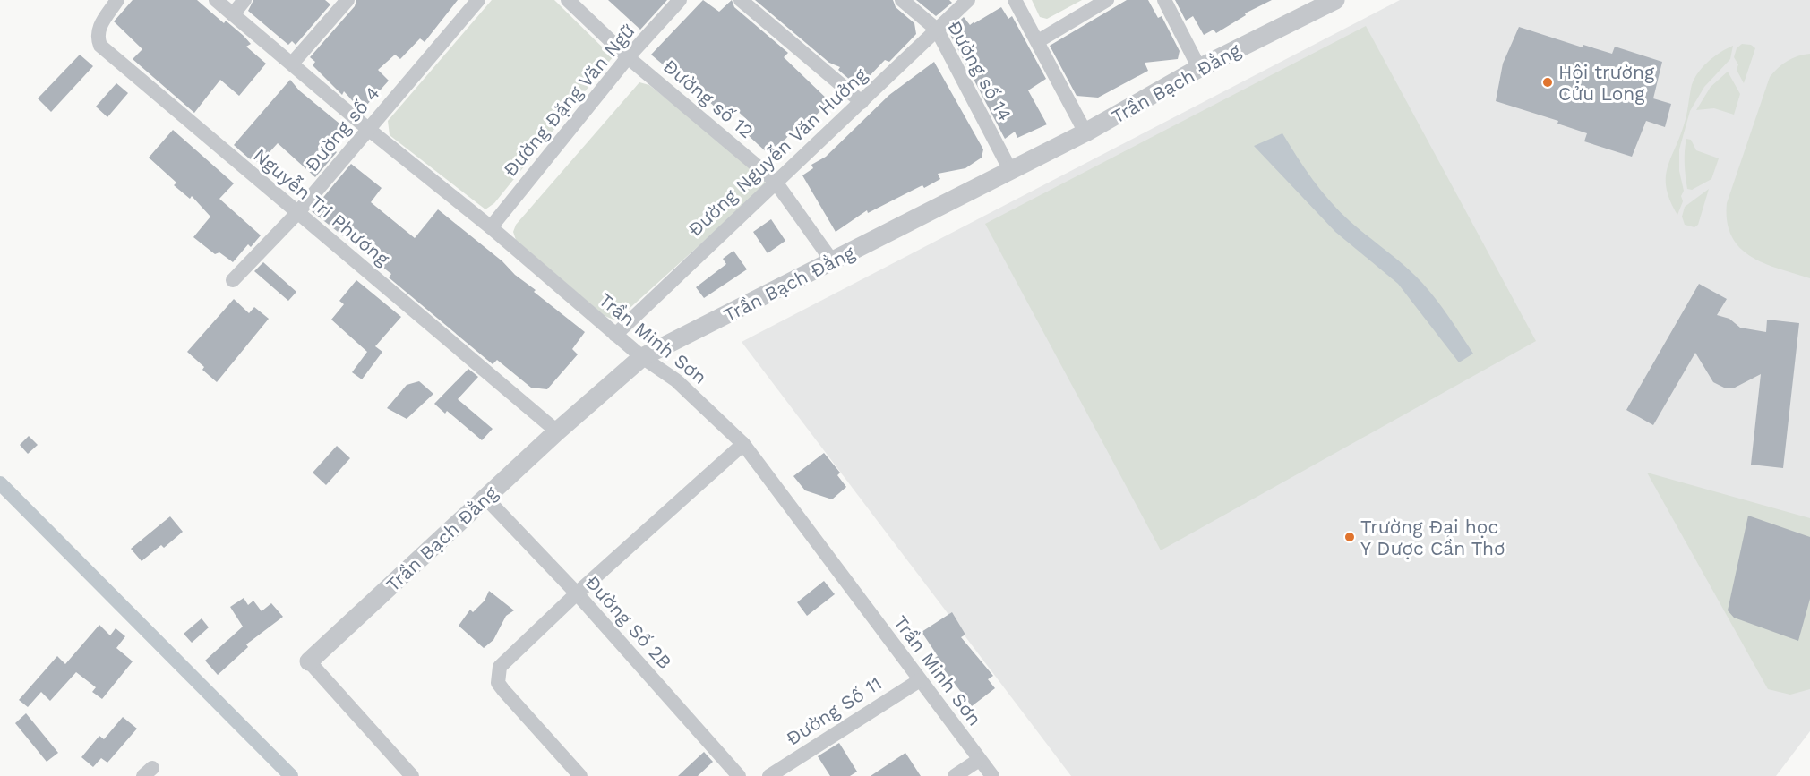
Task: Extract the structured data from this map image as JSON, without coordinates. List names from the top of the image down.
{
  "streets": {
    "street": [
      "Đường số 14",
      "Trần Bạch Đằng",
      "Đường số 12",
      "Đường Đặng Văn Ngữ",
      "Đường số 4",
      "Đường Nguyễn Văn Hưởng",
      "Nguyễn Tri Phương",
      "Trần Minh Sơn",
      "Đường Số 2B",
      "Đường Số 11"
    ]
  },
  "crossings": [
    ["Đường số 14", "Trần Bạch Đằng"],
    ["Đường số 14", "Đường Nguyễn Văn Hưởng"],
    ["Trần Bạch Đằng", "Đường số 12"],
    ["Trần Bạch Đằng", "Nguyễn Tri Phương"],
    ["Trần Bạch Đằng", "Trần Minh Sơn"],
    ["Trần Bạch Đằng", "Đường Số 2B"],
    ["Đường số 12", "Đường Đặng Văn Ngữ"],
    ["Đường số 12", "Đường Nguyễn Văn Hưởng"],
    ["Đường Đặng Văn Ngữ", "Trần Minh Sơn"],
    ["Đường số 4", "Nguyễn Tri Phương"],
    ["Đường số 4", "Trần Minh Sơn"],
    ["Đường Nguyễn Văn Hưởng", "Trần Minh Sơn"],
    ["Trần Minh Sơn", "Đường Số 11"]
  ],
  "places": ["Hội trường Cửu Long", "Trường Đại học Y Dược Cần Thơ"]
}
